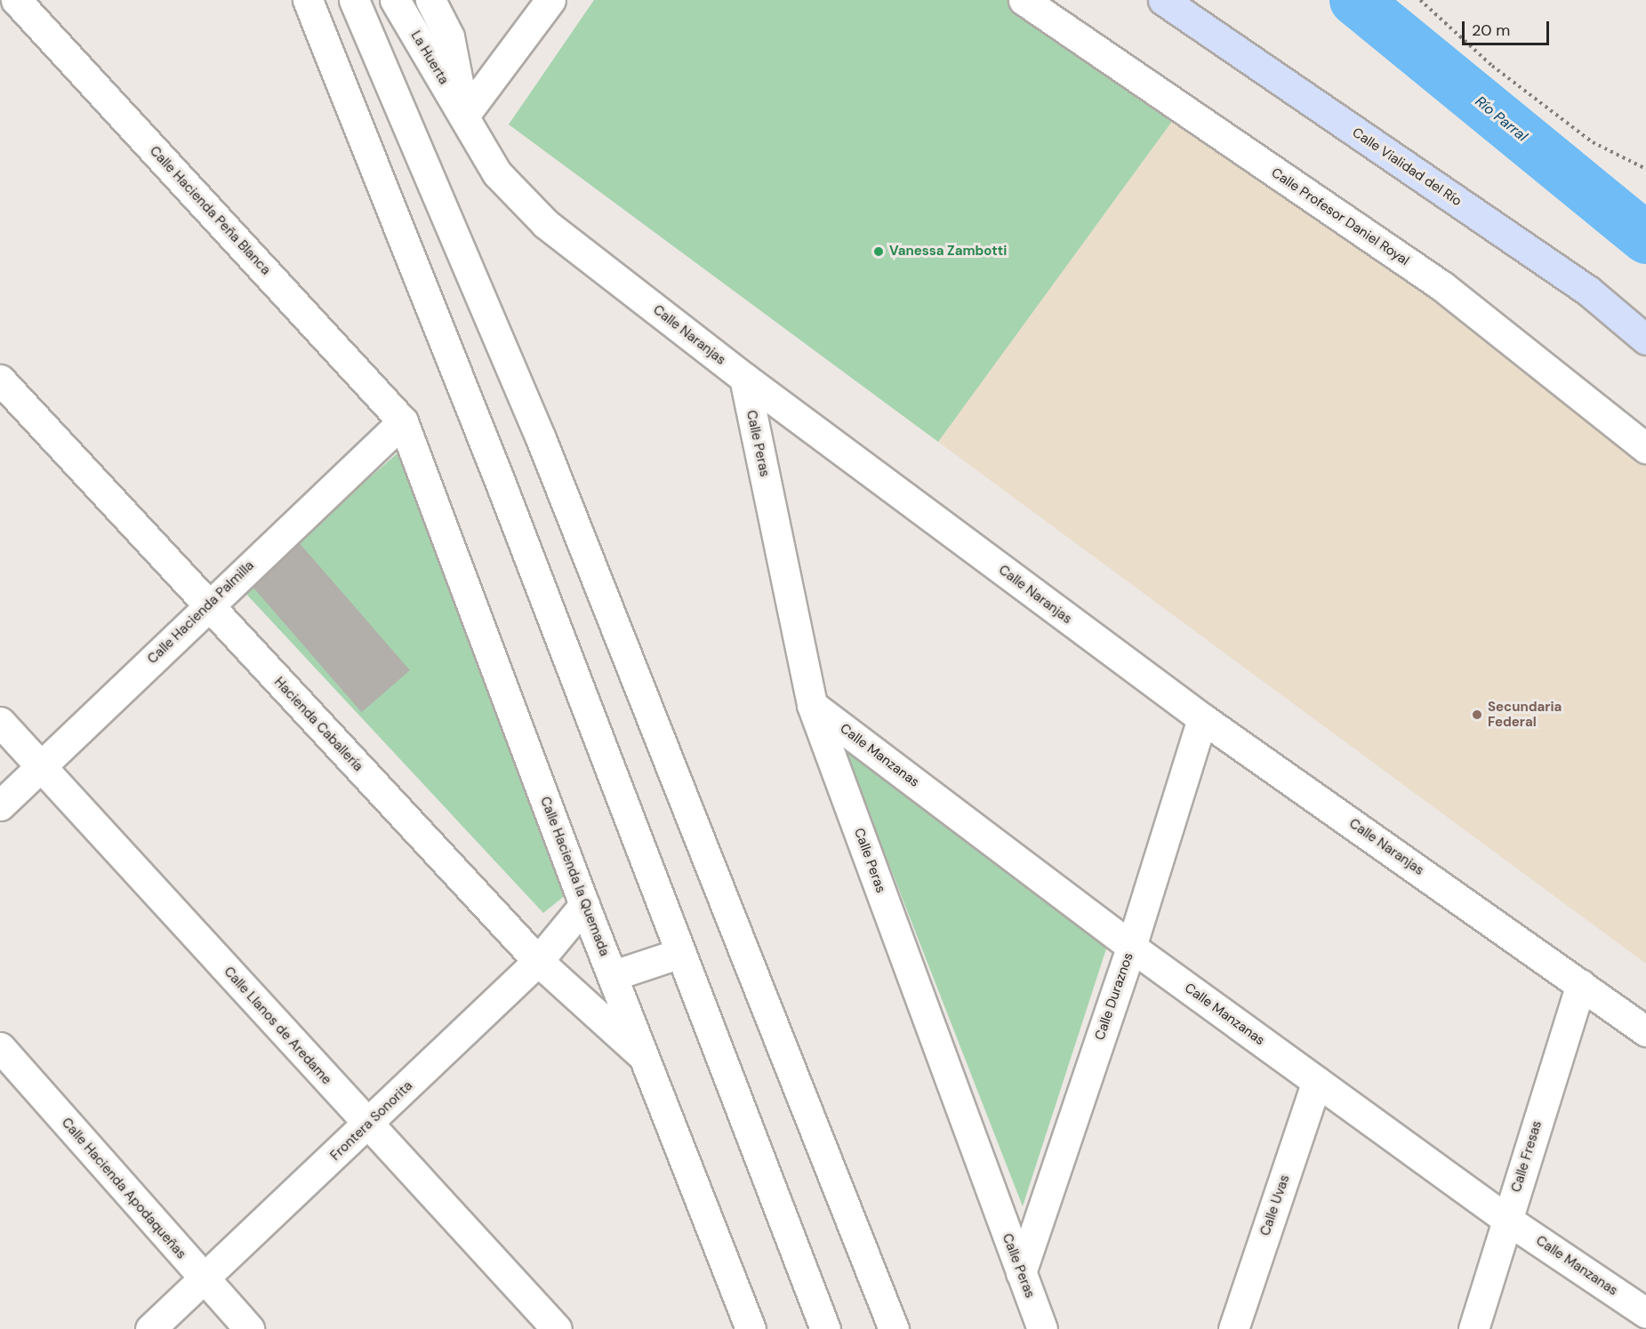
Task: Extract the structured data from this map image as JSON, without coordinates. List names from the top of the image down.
{
  "streets": {
    "main road": ["Calle Vialidad del Río"],
    "street": [
      "La Huerta",
      "Calle Hacienda Peña Blanca",
      "Calle Profesor Daniel Royal",
      "Calle Naranjas",
      "Calle Peras",
      "Calle Hacienda Palmilla",
      "Hacienda Caballería",
      "Calle Manzanas",
      "Calle Hacienda la Quemada",
      "Calle Duraznos",
      "Calle Llanos de Aredame",
      "Frontera Sonorita",
      "Calle Fresas",
      "Calle Hacienda Apodaqueñas",
      "Calle Uvas"
    ]
  },
  "crossings": [
    ["La Huerta", "Calle Naranjas"],
    ["Calle Hacienda Peña Blanca", "Calle Hacienda Palmilla"],
    ["Calle Hacienda Peña Blanca", "Calle Hacienda la Quemada"],
    ["Calle Naranjas", "Calle Peras"],
    ["Calle Naranjas", "Calle Duraznos"],
    ["Calle Naranjas", "Calle Fresas"],
    ["Calle Peras", "Calle Manzanas"],
    ["Calle Peras", "Calle Duraznos"],
    ["Calle Hacienda Palmilla", "Hacienda Caballería"],
    ["Calle Hacienda Palmilla", "Calle Hacienda la Quemada"],
    ["Calle Hacienda Palmilla", "Calle Llanos de Aredame"],
    ["Hacienda Caballería", "Calle Hacienda la Quemada"],
    ["Hacienda Caballería", "Frontera Sonorita"],
    ["Calle Manzanas", "Calle Duraznos"],
    ["Calle Manzanas", "Calle Fresas"],
    ["Calle Manzanas", "Calle Uvas"],
    ["Calle Hacienda la Quemada", "Frontera Sonorita"],
    ["Calle Llanos de Aredame", "Frontera Sonorita"],
    ["Frontera Sonorita", "Calle Hacienda Apodaqueñas"]
  ],
  "water": ["Río Parral"],
  "places": ["Vanessa Zambotti", "Secundaria Federal"],
  "scale_bar": "20 m"
}
